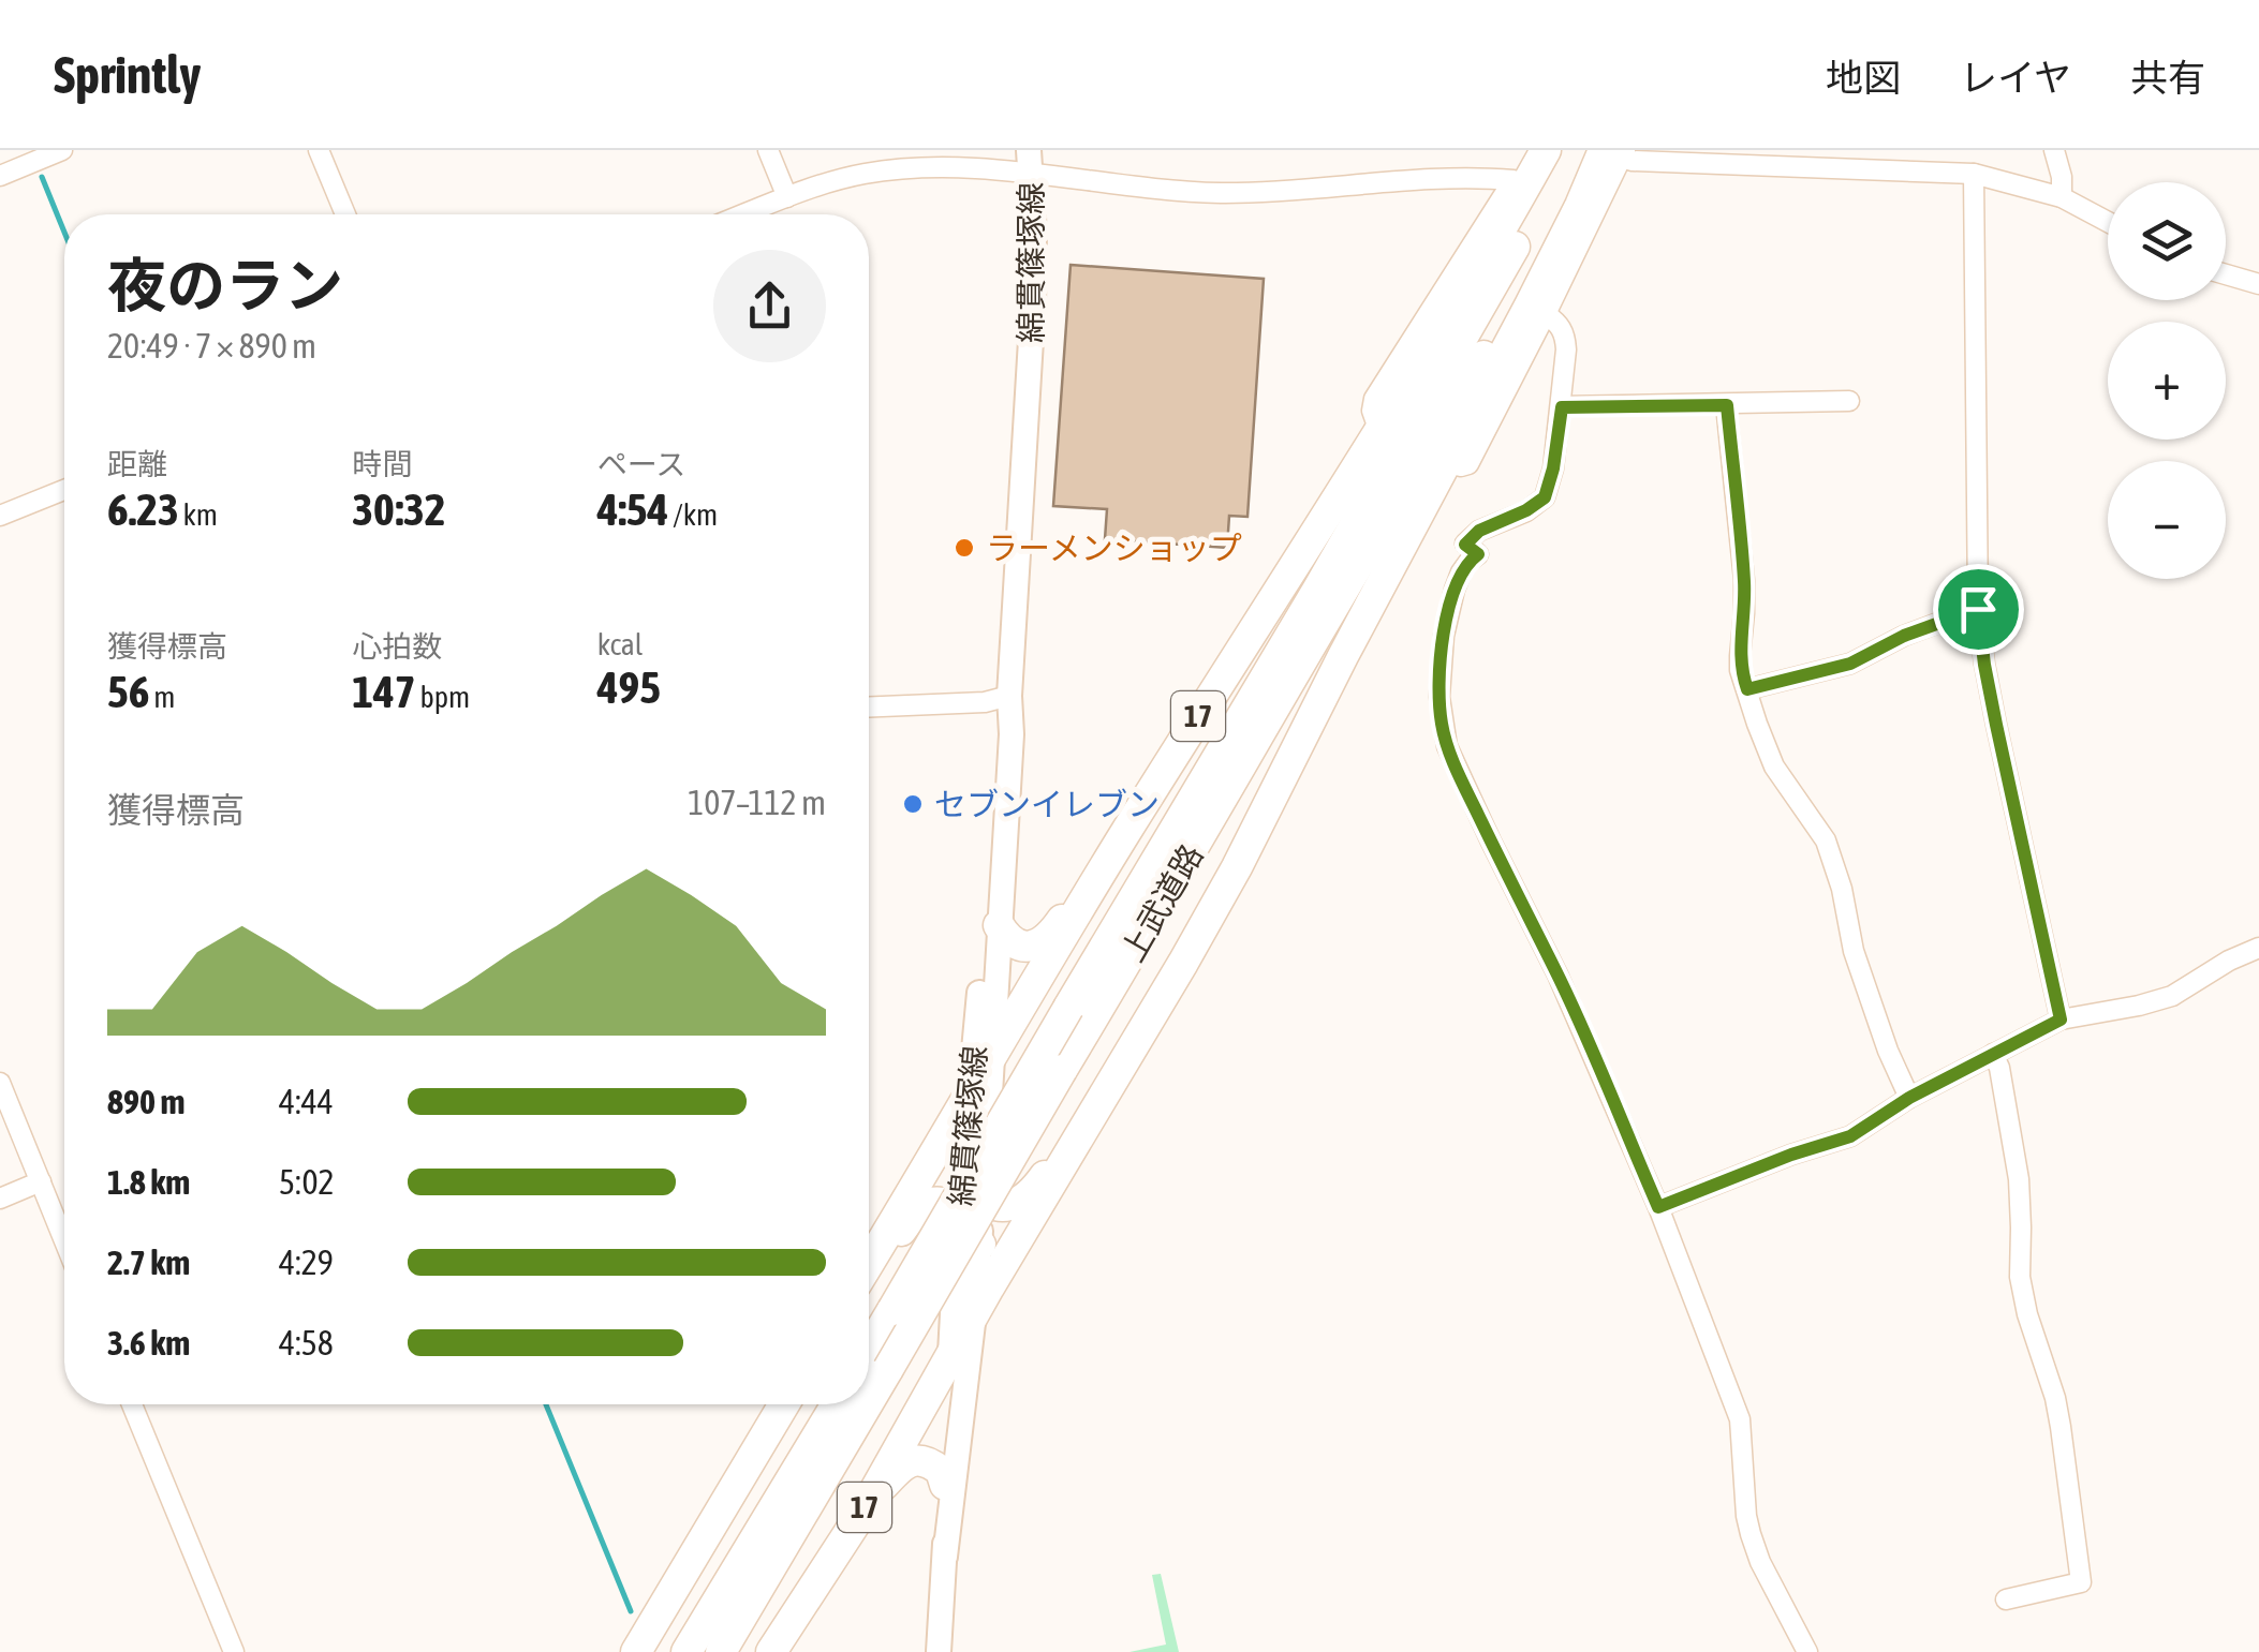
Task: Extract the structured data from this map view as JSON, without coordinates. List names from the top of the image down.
{
  "streets": {
    "highway": ["17", "上武道路"],
    "main road": ["綿貫篠塚線"]
  },
  "crossings": [
    ["綿貫篠塚線", "17"],
    ["17", "上武道路"]
  ],
  "places": ["ラーメンショップ", "セブンイレブン"],
  "page": {
    "header": "Sprintly",
    "nav": ["地図", "レイヤ", "共有"],
    "map_buttons": ["+", "−"],
    "heading": ["夜のラン", "20:49 · 7 × 890 m"],
    "stats": [
      ["距離", "6.23 km"],
      ["時間", "30:32"],
      ["ペース", "4:54 /km"],
      ["獲得標高", "56 m"],
      ["心拍数", "147 bpm"],
      ["kcal", "495"]
    ],
    "chart": ["獲得標高", "107–112 m"],
    "list": [
      {
        "name": "890 m",
        "note": "4:44"
      },
      {
        "name": "1.8 km",
        "note": "5:02"
      },
      {
        "name": "2.7 km",
        "note": "4:29"
      },
      {
        "name": "3.6 km",
        "note": "4:58"
      }
    ]
  }
}
